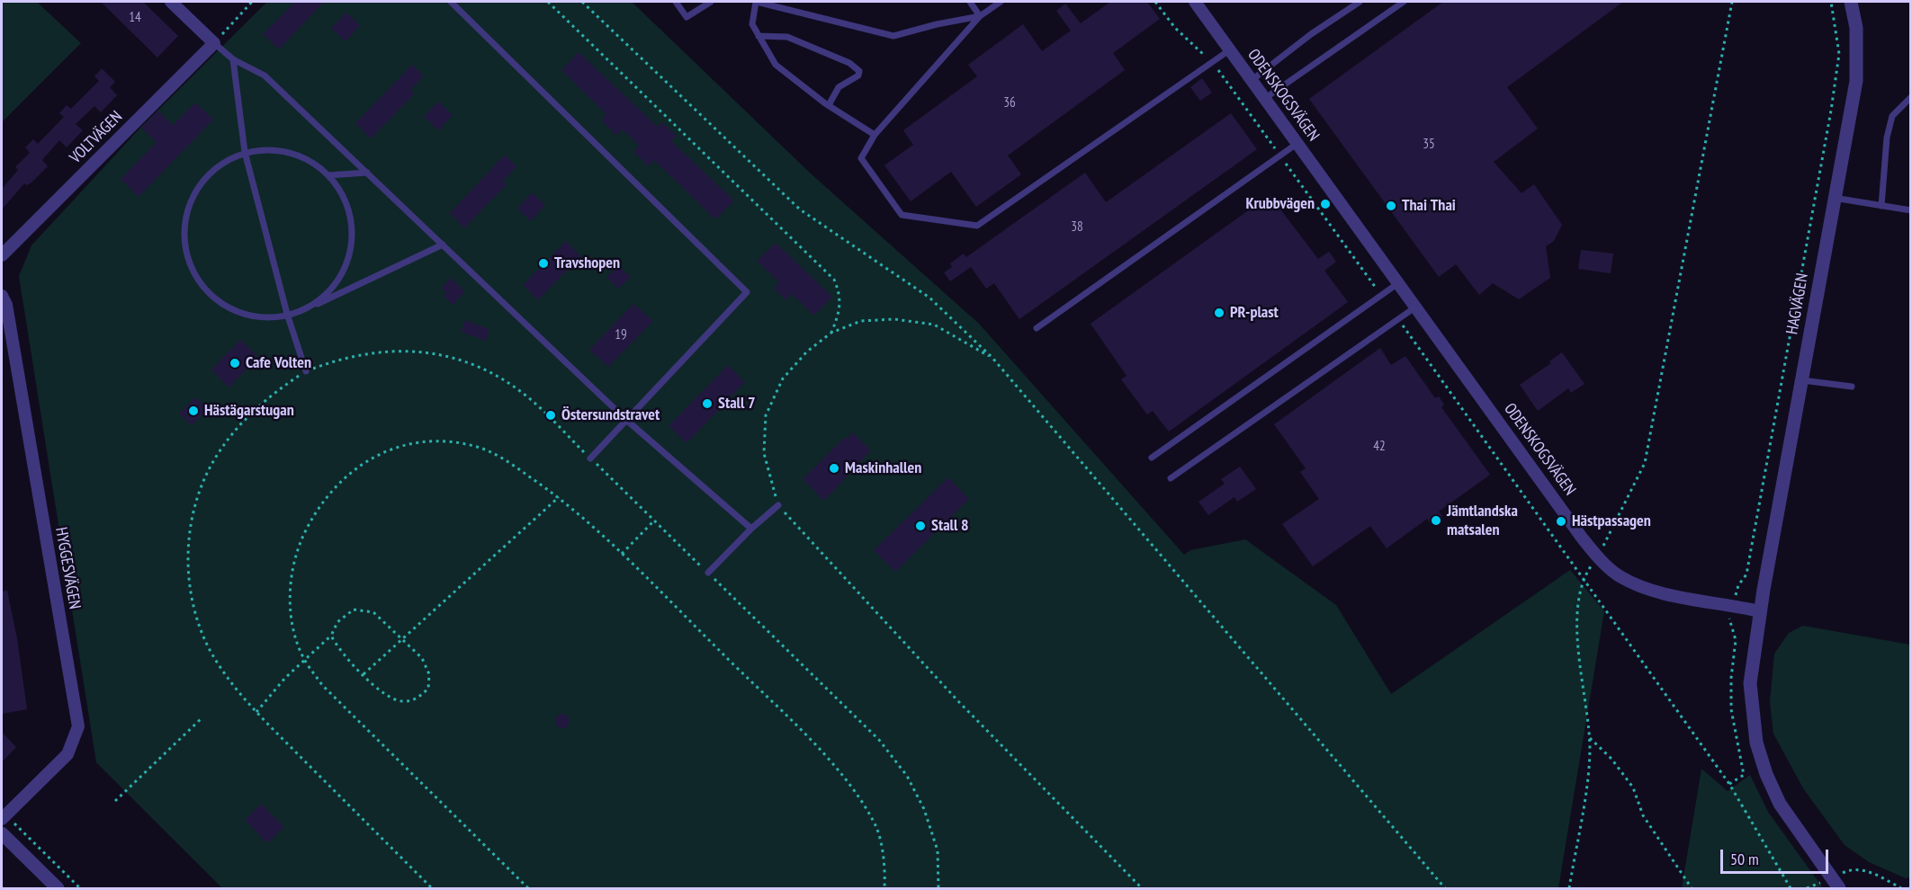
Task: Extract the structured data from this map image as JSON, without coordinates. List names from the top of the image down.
{
  "streets": {
    "street": [
      "ODENSKOGSVÄGEN",
      "VOLTVÄGEN",
      "HAGVÄGEN",
      "HYGGESVÄGEN"
    ]
  },
  "crossings": [
    ["ODENSKOGSVÄGEN", "HAGVÄGEN"]
  ],
  "places": [
    "Krubbvägen",
    "Thai Thai",
    "Travshopen",
    "PR-plast",
    "Cafe Volten",
    "Stall 7",
    "Hästägarstugan",
    "Östersundstravet",
    "Maskinhallen",
    "Jämtlandska matsalen",
    "Hästpassagen",
    "Stall 8"
  ],
  "house_numbers": [
    "14",
    "36",
    "35",
    "38",
    "19",
    "42"
  ],
  "scale_bar": "50 m"
}
